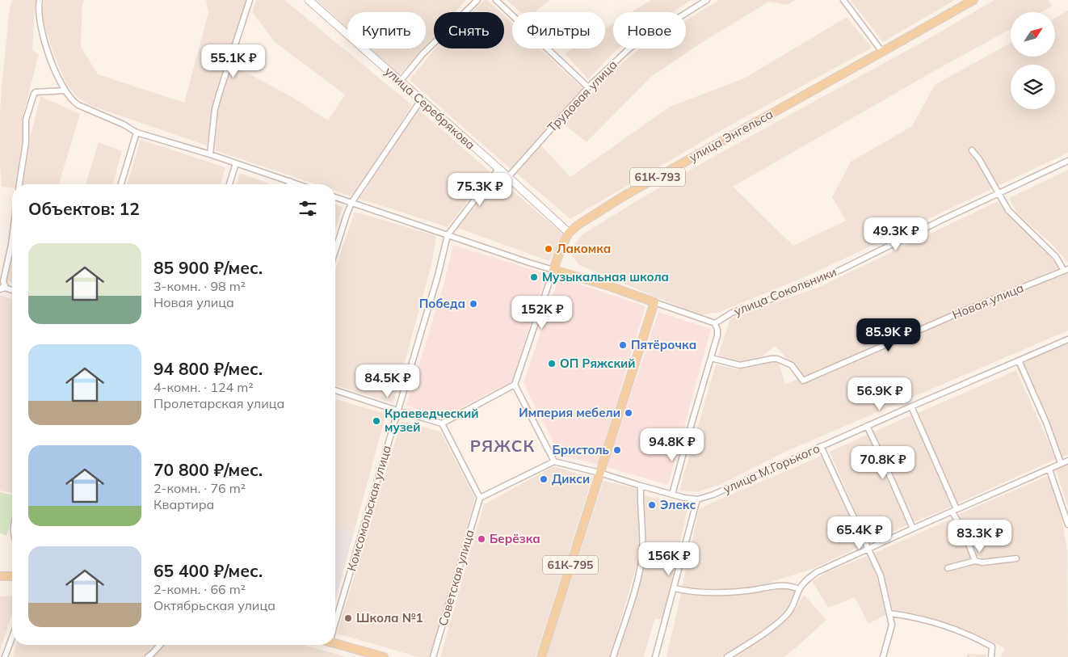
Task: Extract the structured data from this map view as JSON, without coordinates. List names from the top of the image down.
{
  "streets": {
    "main road": [
      "улица Серебрякова",
      "улица Энгельса",
      "61К-793",
      "61К-795"
    ],
    "street": [
      "Трудовая улица",
      "улица Сокольники",
      "Новая улица",
      "улица М.Горького",
      "Комсомольская улица",
      "Советская улица"
    ]
  },
  "crossings": [
    ["Трудовая улица", "улица Серебрякова"],
    ["улица Серебрякова", "улица Энгельса"]
  ],
  "districts": ["РЯЖСК"],
  "places": [
    "Лакомка",
    "Музыкальная школа",
    "Победа",
    "Пятёрочка",
    "ОП Ряжский",
    "Империя мебели",
    "Краеведческий музей",
    "Бристоль",
    "Дикси",
    "Элекс",
    "Берёзка",
    "Школа №1"
  ],
  "north": "top right",
  "page": {
    "chip": [
      "Купить",
      "Снять",
      "Фильтры",
      "Новое"
    ],
    "price": [
      "55.1K ₽",
      "75.3K ₽",
      "49.3K ₽",
      "152K ₽",
      "85.9K ₽",
      "84.5K ₽",
      "56.9K ₽",
      "94.8K ₽",
      "70.8K ₽",
      "65.4K ₽",
      "83.3K ₽",
      "156K ₽"
    ],
    "heading": "Объектов: 12",
    "list": [
      {
        "name": "85 900 ₽/мес.",
        "note": "3-комн. · 98 m² · Новая улица"
      },
      {
        "name": "94 800 ₽/мес.",
        "note": "4-комн. · 124 m² · Пролетарская улица"
      },
      {
        "name": "70 800 ₽/мес.",
        "note": "2-комн. · 76 m² · Квартира"
      },
      {
        "name": "65 400 ₽/мес.",
        "note": "2-комн. · 66 m² · Октябрьская улица"
      }
    ]
  }
}
